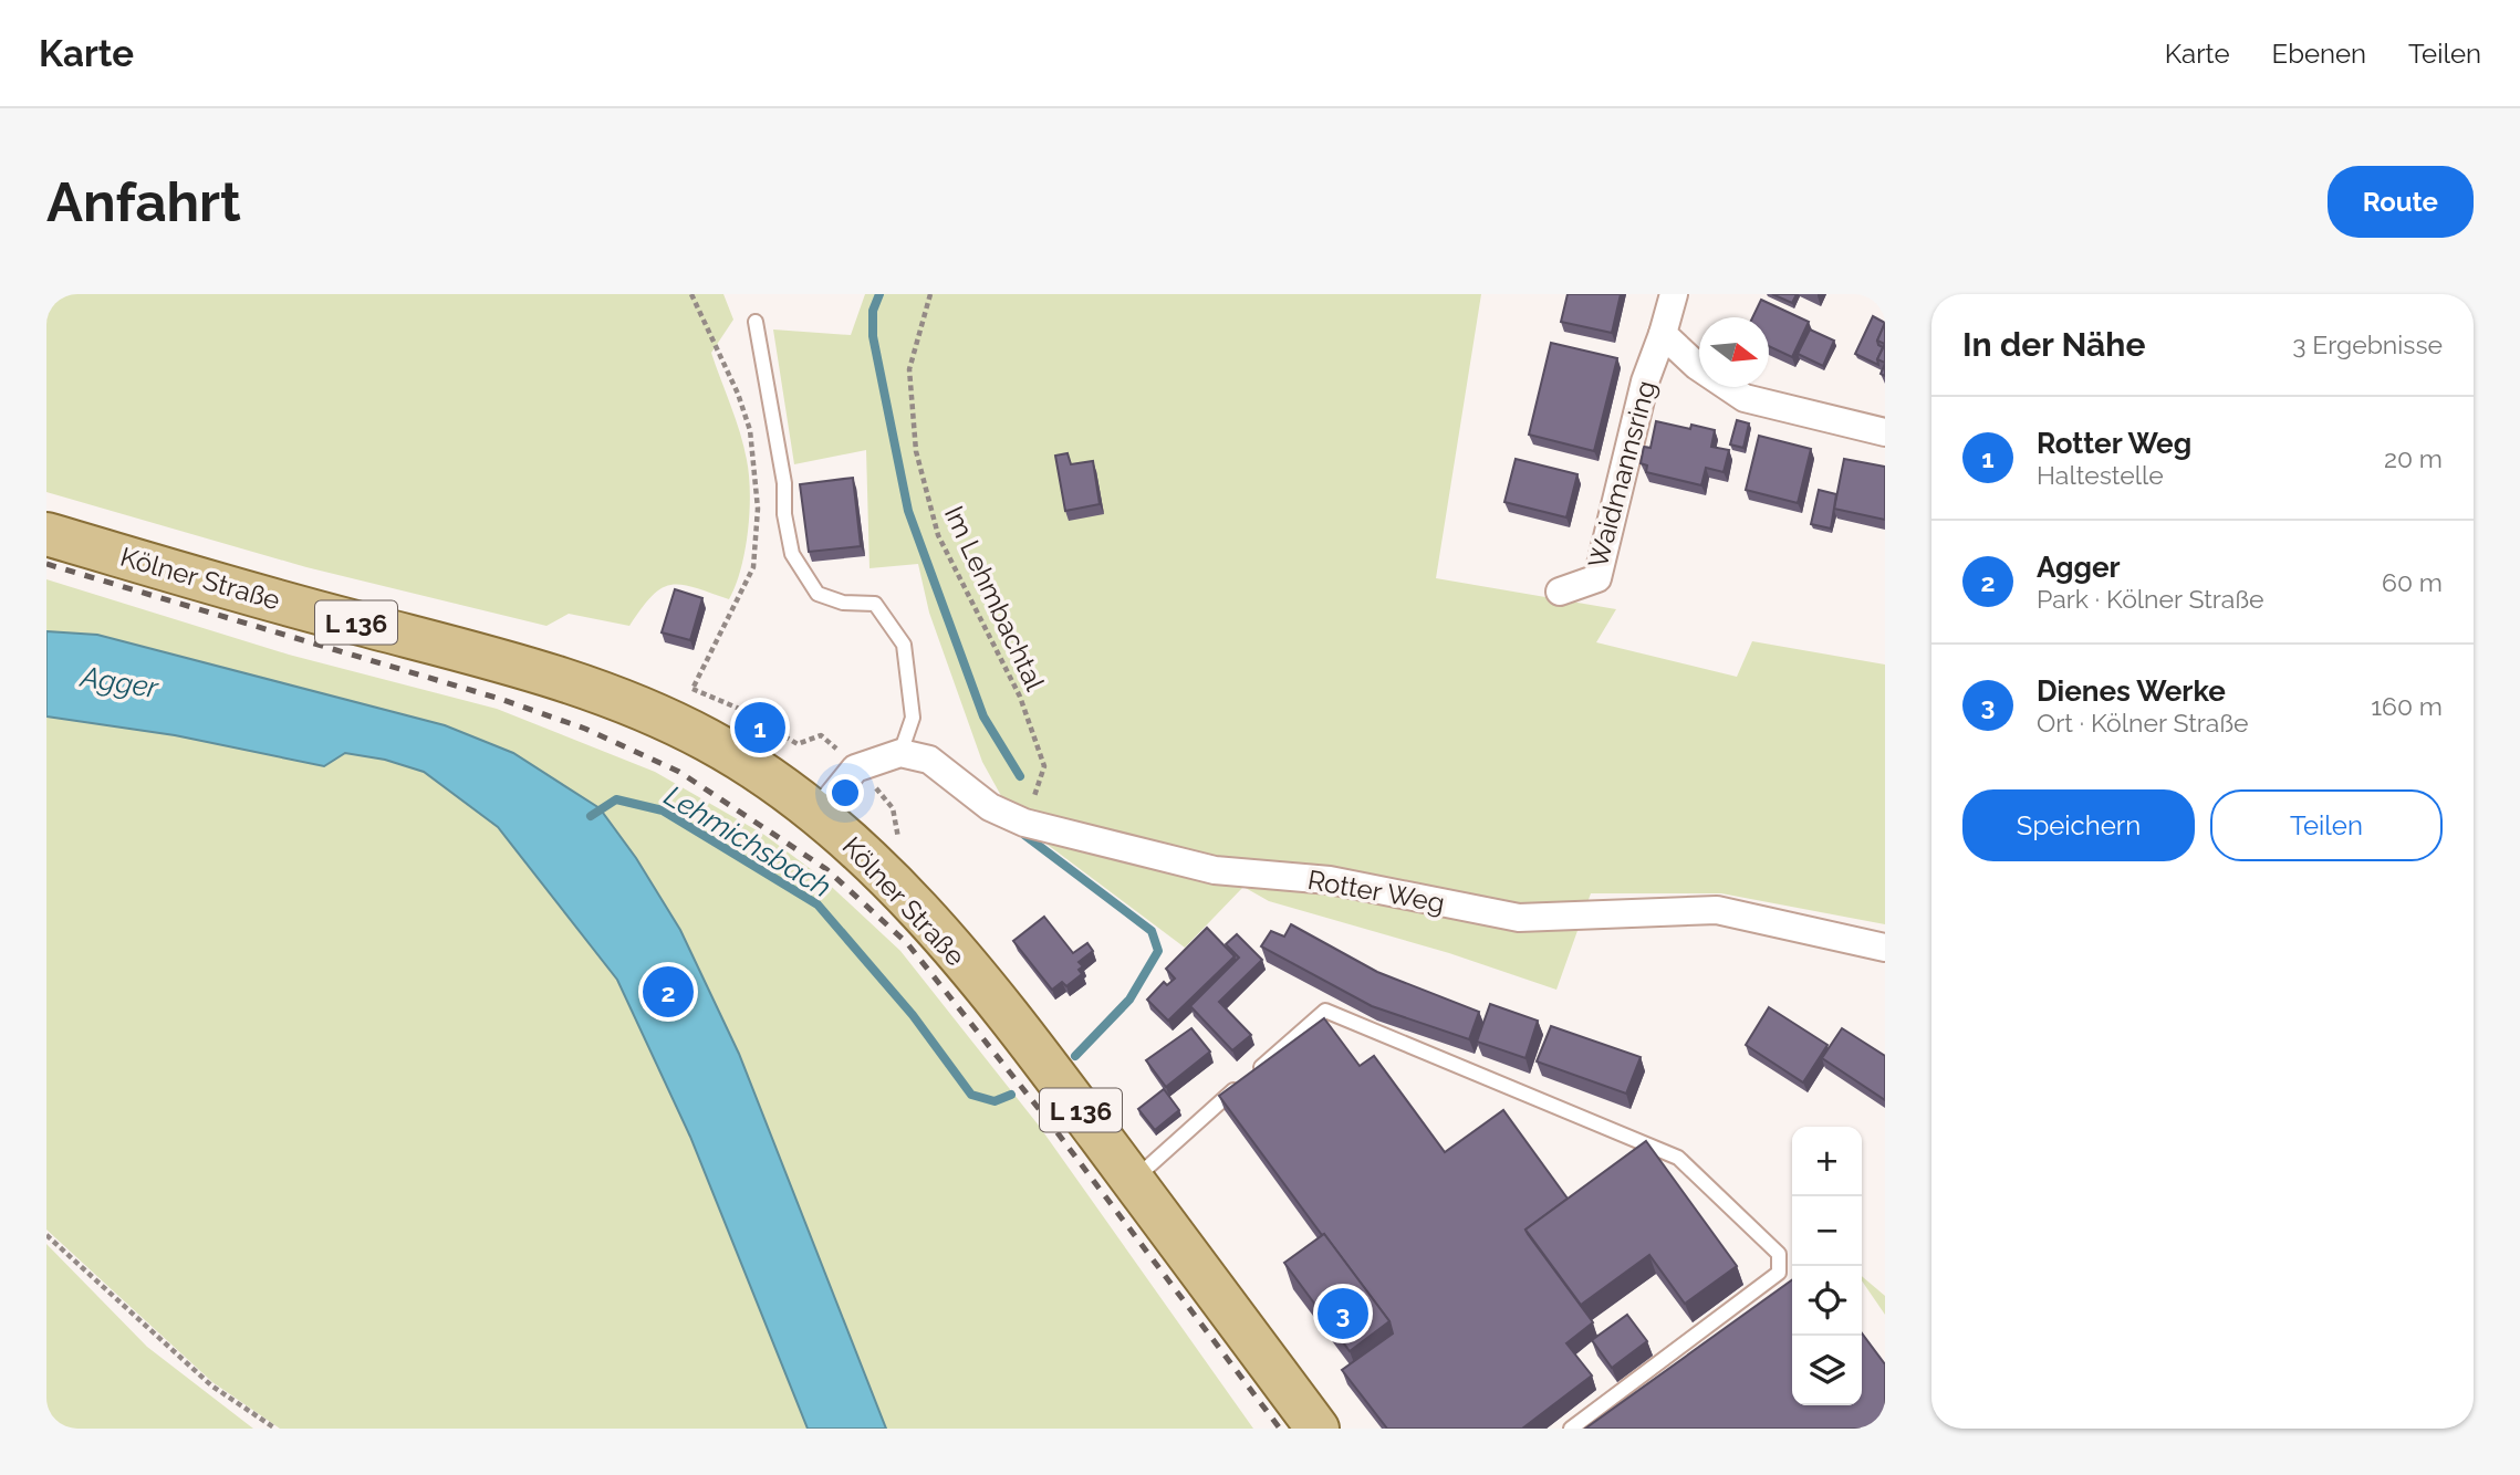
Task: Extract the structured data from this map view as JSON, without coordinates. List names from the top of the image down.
{
  "streets": {
    "main road": ["Kölner Straße", "L 136"],
    "street": ["Waidmannsring", "Rotter Weg"],
    "path": ["Im Lehmbachtal"]
  },
  "crossings": [
    ["Im Lehmbachtal", "Rotter Weg"]
  ],
  "water": ["Agger", "Lehmichsbach"],
  "north": "right",
  "page": {
    "header": "Karte",
    "nav": ["Karte", "Ebenen", "Teilen"],
    "buttons": [
      "Route",
      ["Speichern", "Teilen"]
    ],
    "title": "Anfahrt",
    "heading": ["In der Nähe", "3 Ergebnisse"],
    "list": [
      {
        "mark": "1",
        "name": "Rotter Weg",
        "note": "Haltestelle",
        "value": "20 m"
      },
      {
        "mark": "2",
        "name": "Agger",
        "note": "Park · Kölner Straße",
        "value": "60 m"
      },
      {
        "mark": "3",
        "name": "Dienes Werke",
        "note": "Ort · Kölner Straße",
        "value": "160 m"
      }
    ],
    "pins": ["1", "2", "3"],
    "map_buttons": ["+", "−"]
  }
}
